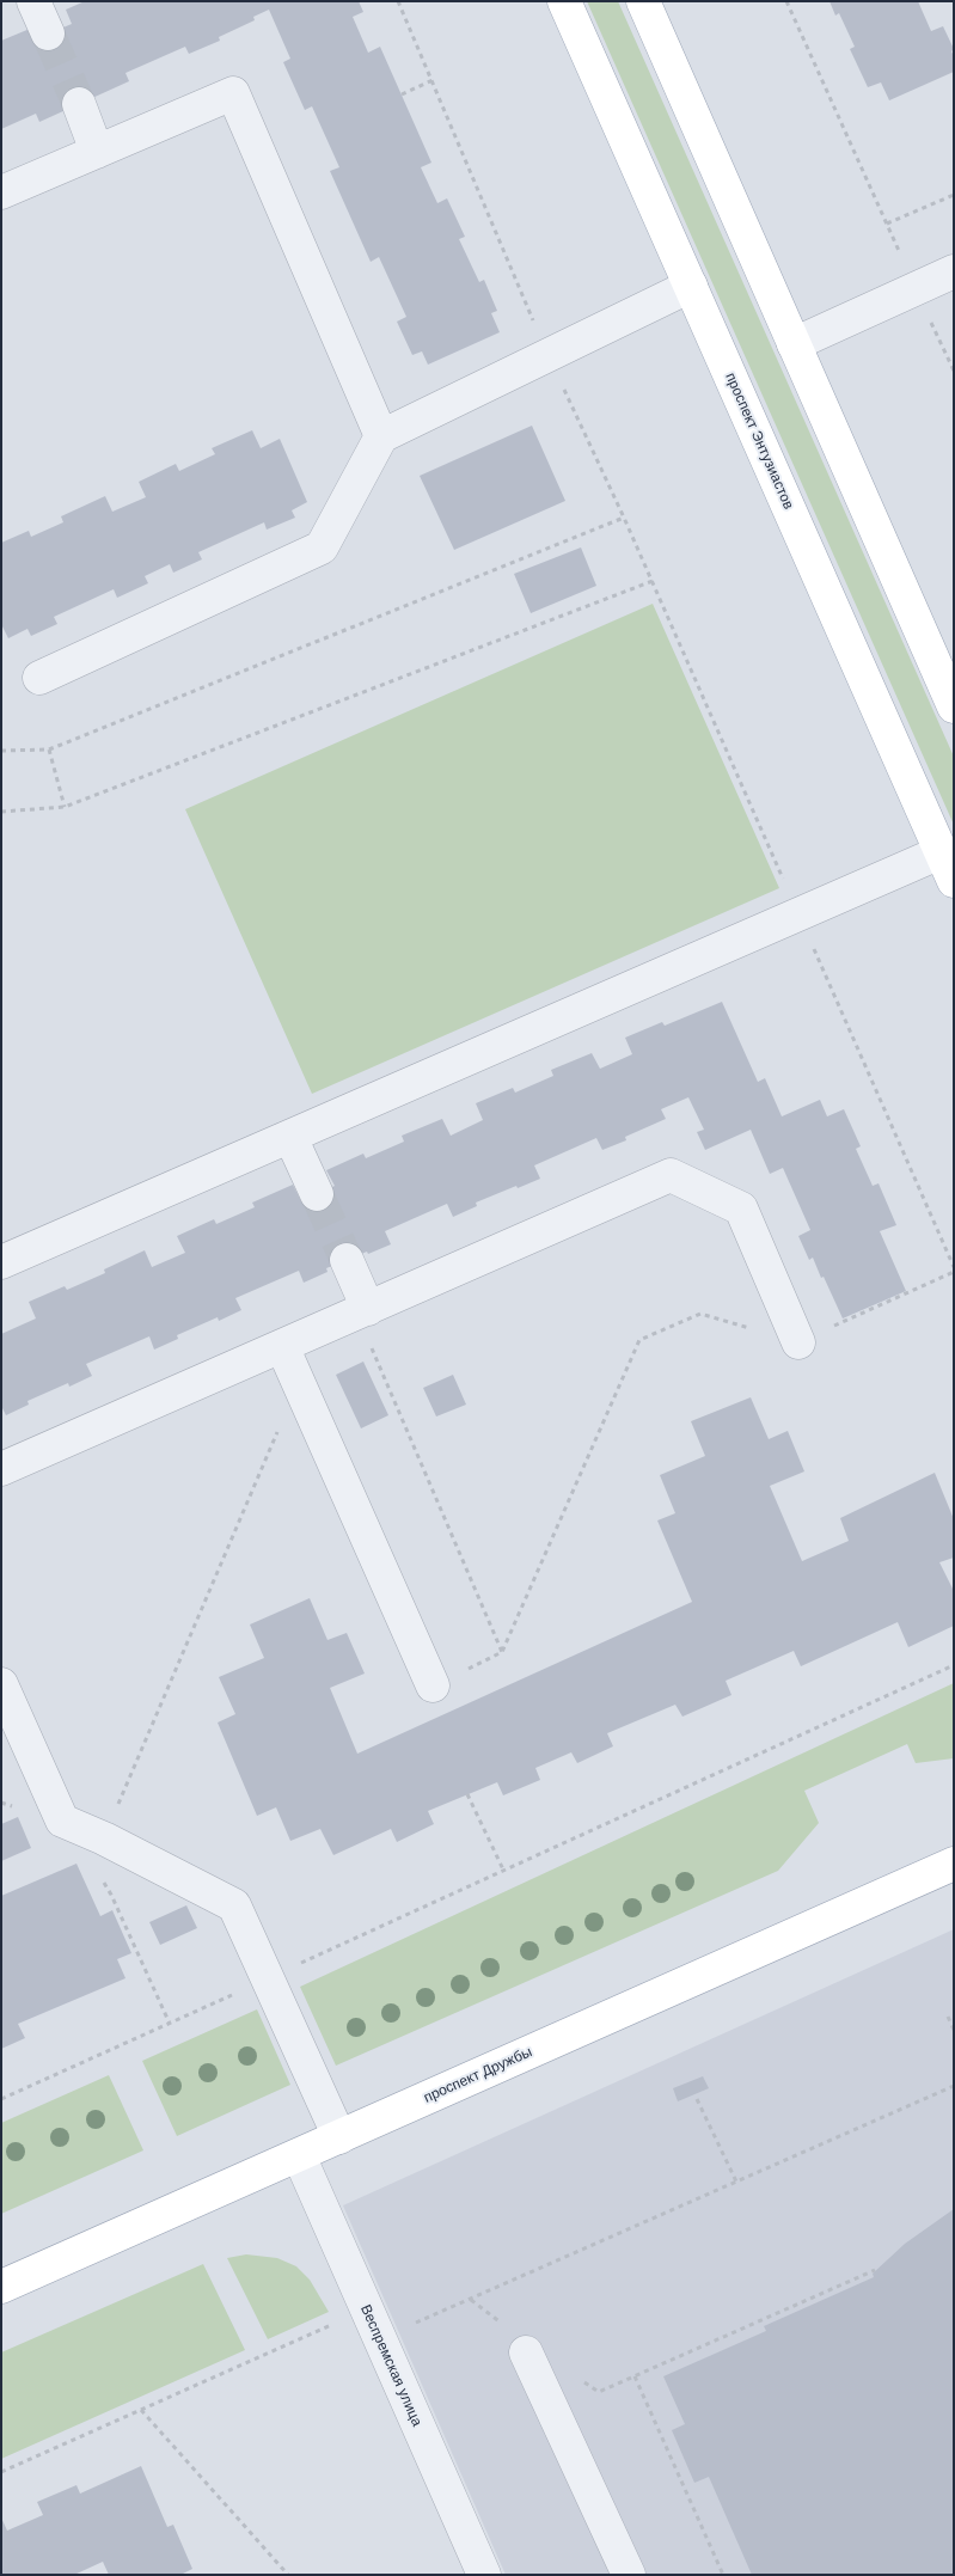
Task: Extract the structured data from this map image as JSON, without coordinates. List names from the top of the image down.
{
  "streets": {
    "main road": ["проспект Энтузиастов", "проспект Дружбы"],
    "street": ["Веспремская улица"]
  },
  "crossings": [
    ["проспект Дружбы", "Веспремская улица"]
  ]
}
